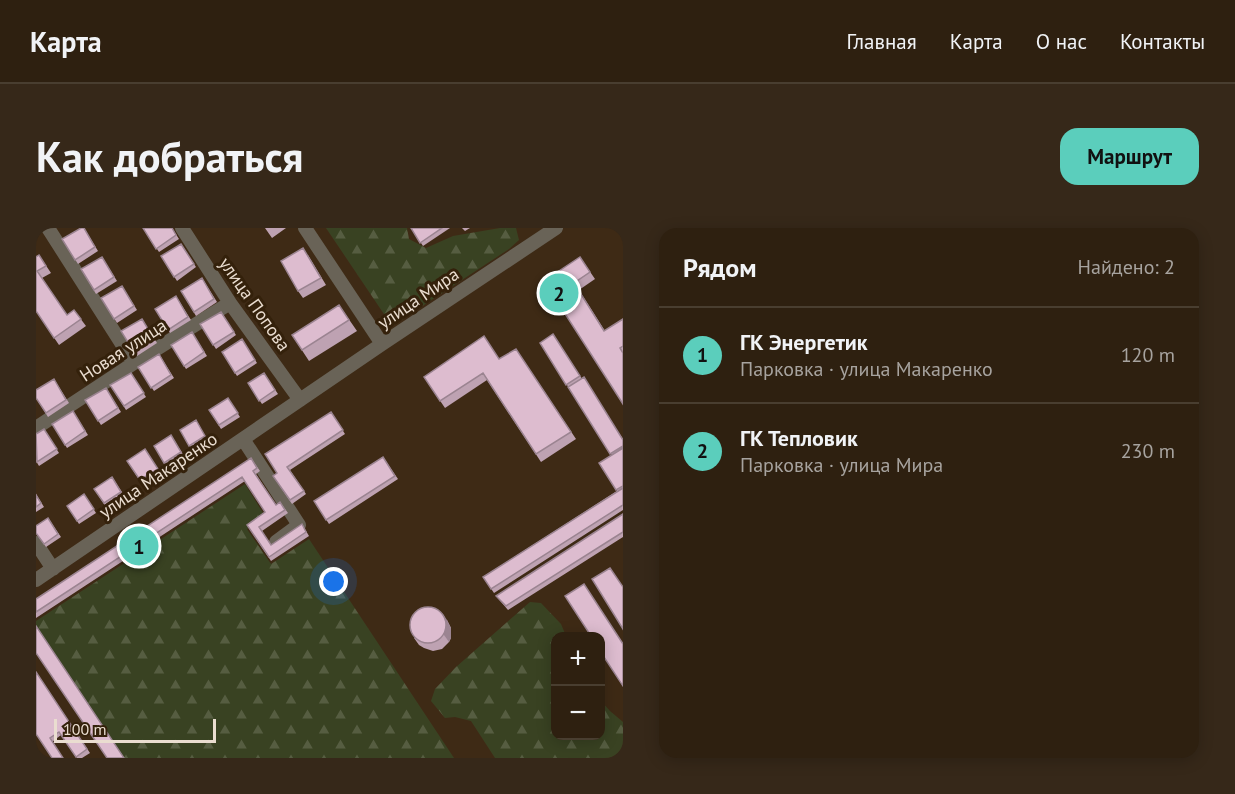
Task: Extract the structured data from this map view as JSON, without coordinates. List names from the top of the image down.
{
  "streets": {
    "street": [
      "улица Мира",
      "улица Попова",
      "Новая улица",
      "улица Макаренко"
    ]
  },
  "crossings": [
    ["улица Мира", "улица Попова"],
    ["улица Мира", "улица Макаренко"],
    ["улица Попова", "Новая улица"],
    ["улица Попова", "улица Макаренко"]
  ],
  "scale_bar": "100 m",
  "page": {
    "header": "Карта",
    "nav": [
      "Главная",
      "Карта",
      "О нас",
      "Контакты"
    ],
    "buttons": "Маршрут",
    "title": "Как добраться",
    "heading": ["Рядом", "Найдено: 2"],
    "pins": ["2", "1"],
    "list": [
      {
        "mark": "1",
        "name": "ГК Энергетик",
        "note": "Парковка · улица Макаренко",
        "value": "120 m"
      },
      {
        "mark": "2",
        "name": "ГК Тепловик",
        "note": "Парковка · улица Мира",
        "value": "230 m"
      }
    ],
    "map_buttons": ["+", "−"],
    "scale": "100 m"
  }
}
